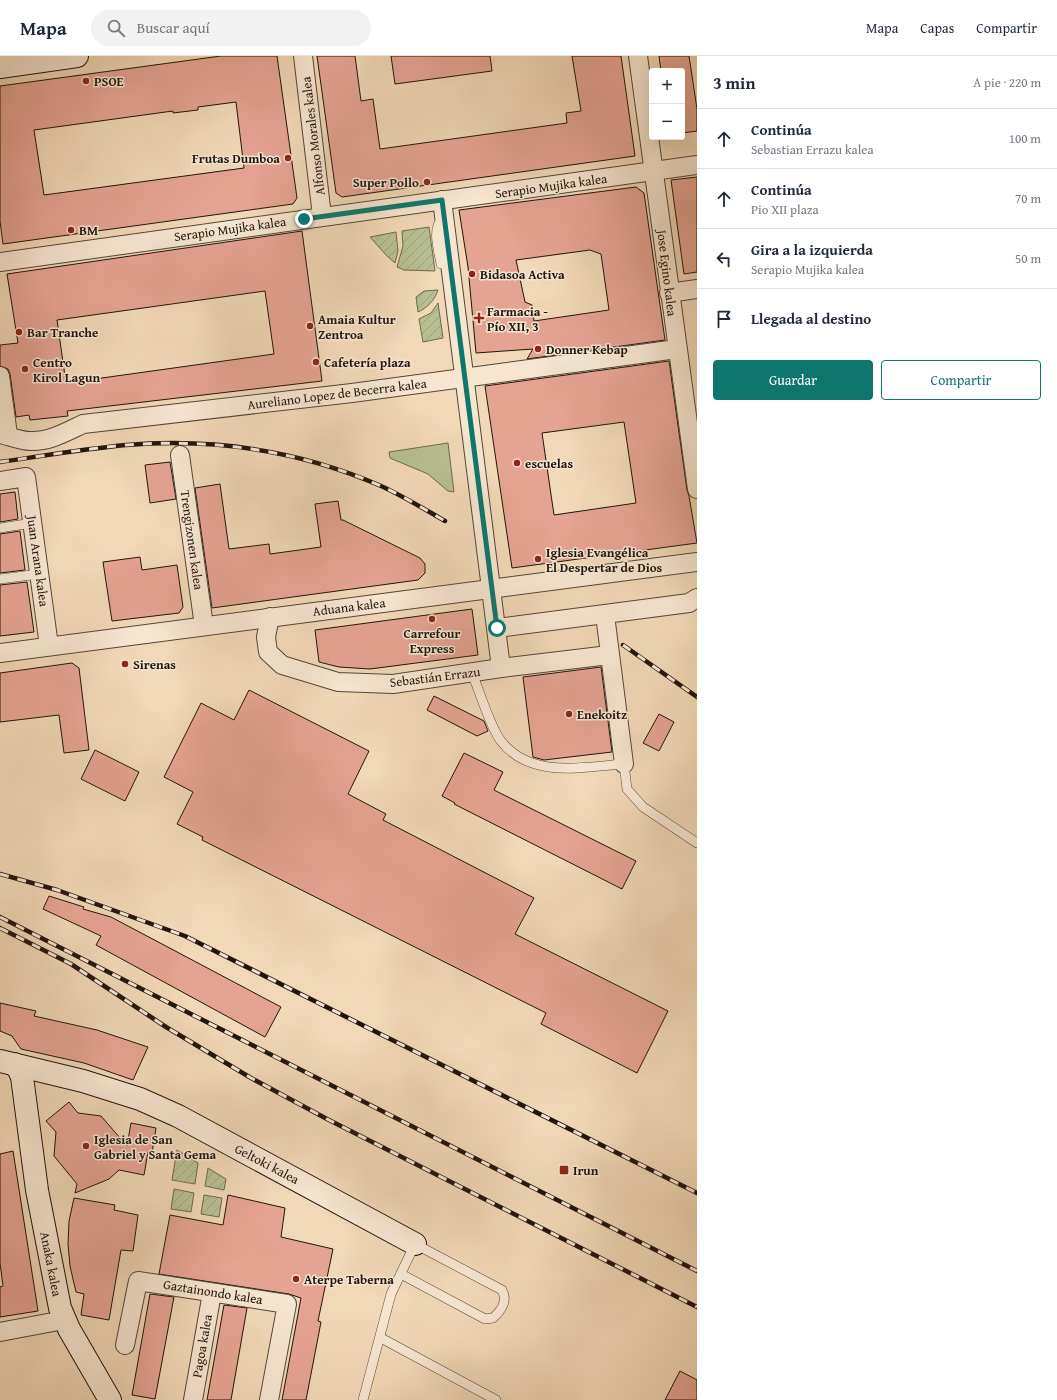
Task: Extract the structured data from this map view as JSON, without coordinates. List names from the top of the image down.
{
  "streets": {
    "street": [
      "Alfonso Morales kalea",
      "Serapio Mujika kalea",
      "Jose Egino kalea",
      "Aureliano Lopez de Becerra kalea",
      "Trengizonen kalea",
      "Juan Arana kalea",
      "Aduana kalea",
      "Sebastián Errazu",
      "Geltoki kalea",
      "Anaka kalea",
      "Gaztainondo kalea",
      "Pagoa kalea"
    ]
  },
  "crossings": [
    ["Alfonso Morales kalea", "Serapio Mujika kalea"],
    ["Serapio Mujika kalea", "Jose Egino kalea"],
    ["Jose Egino kalea", "Aureliano Lopez de Becerra kalea"],
    ["Trengizonen kalea", "Aduana kalea"],
    ["Juan Arana kalea", "Aduana kalea"],
    ["Aduana kalea", "Sebastián Errazu"],
    ["Geltoki kalea", "Anaka kalea"],
    ["Gaztainondo kalea", "Pagoa kalea"]
  ],
  "places": {
    "other": [
      "PSOE",
      "Frutas Dumboa",
      "Super Pollo",
      "BM",
      "Bidasoa Activa",
      "Amaia Kultur Zentroa",
      "Bar Tranche",
      "Donner Kebap",
      "Cafetería plaza",
      "Centro Kirol Lagun",
      "escuelas",
      "Iglesia Evangélica El Despertar de Dios",
      "Carrefour Express",
      "Sirenas",
      "Enekoitz",
      "Iglesia de San Gabriel y Santa Gema",
      "Aterpe Taberna"
    ],
    "health": ["Farmacia - Pío XII, 3"],
    "transit": ["Irun"]
  },
  "page": {
    "header": "Mapa",
    "search": "Buscar aquí",
    "nav": ["Mapa", "Capas", "Compartir"],
    "heading": ["3 min", "A pie · 220 m"],
    "map_buttons": ["+", "−"],
    "list": [
      ["Continúa", "Sebastian Errazu kalea", "100 m"],
      ["Continúa", "Pio XII plaza", "70 m"],
      ["Gira a la izquierda", "Serapio Mujika kalea", "50 m"],
      "Llegada al destino"
    ],
    "buttons": ["Guardar", "Compartir"]
  }
}
